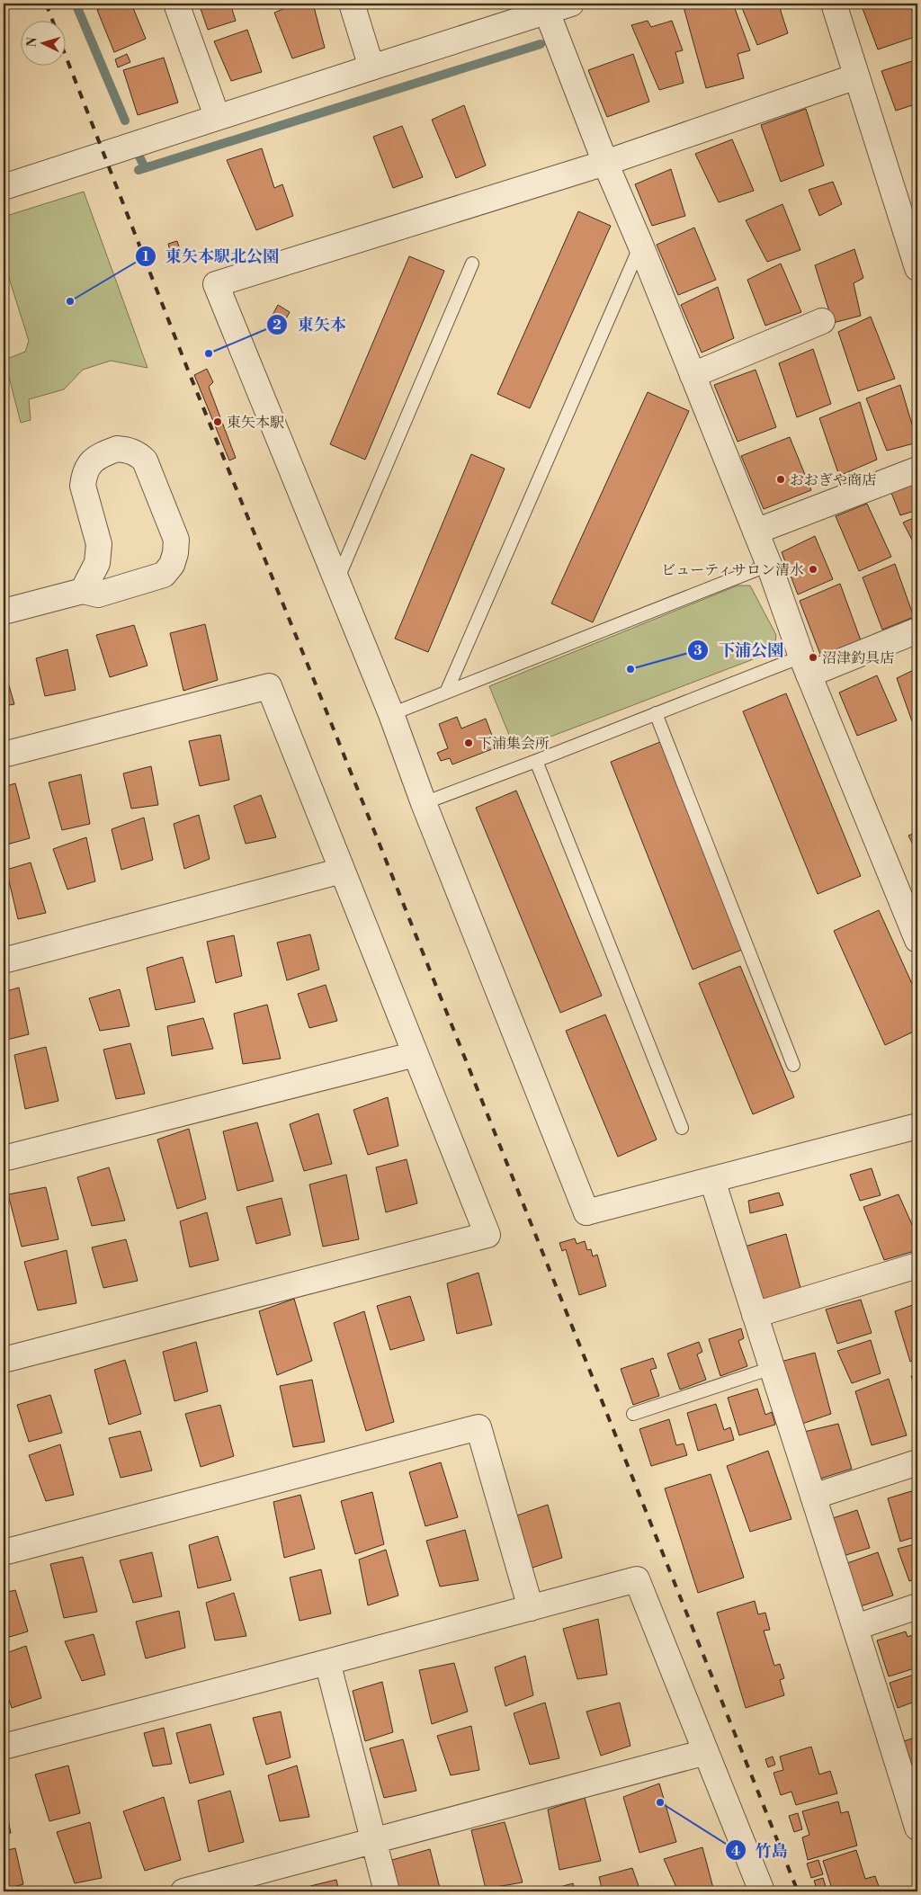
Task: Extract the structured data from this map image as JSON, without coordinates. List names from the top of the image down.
{
  "places": [
    "東矢本駅北公園",
    "東矢本",
    "東矢本駅",
    "おおぎや商店",
    "ビューティサロン清水",
    "沼津釣具店",
    "下浦公園",
    "下浦集会所",
    "竹島"
  ],
  "north": "left"
}
